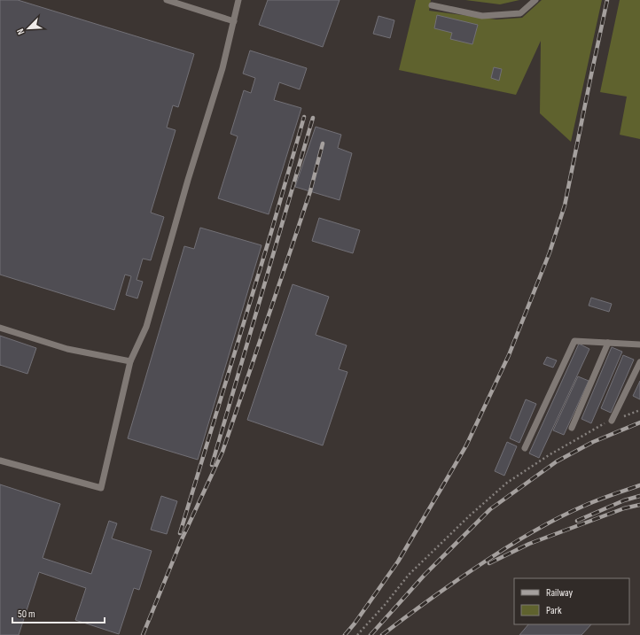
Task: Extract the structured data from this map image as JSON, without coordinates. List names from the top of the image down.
{
  "legend": ["Railway", "Park"],
  "scale_bar": "50 m",
  "north": "bottom left"
}
